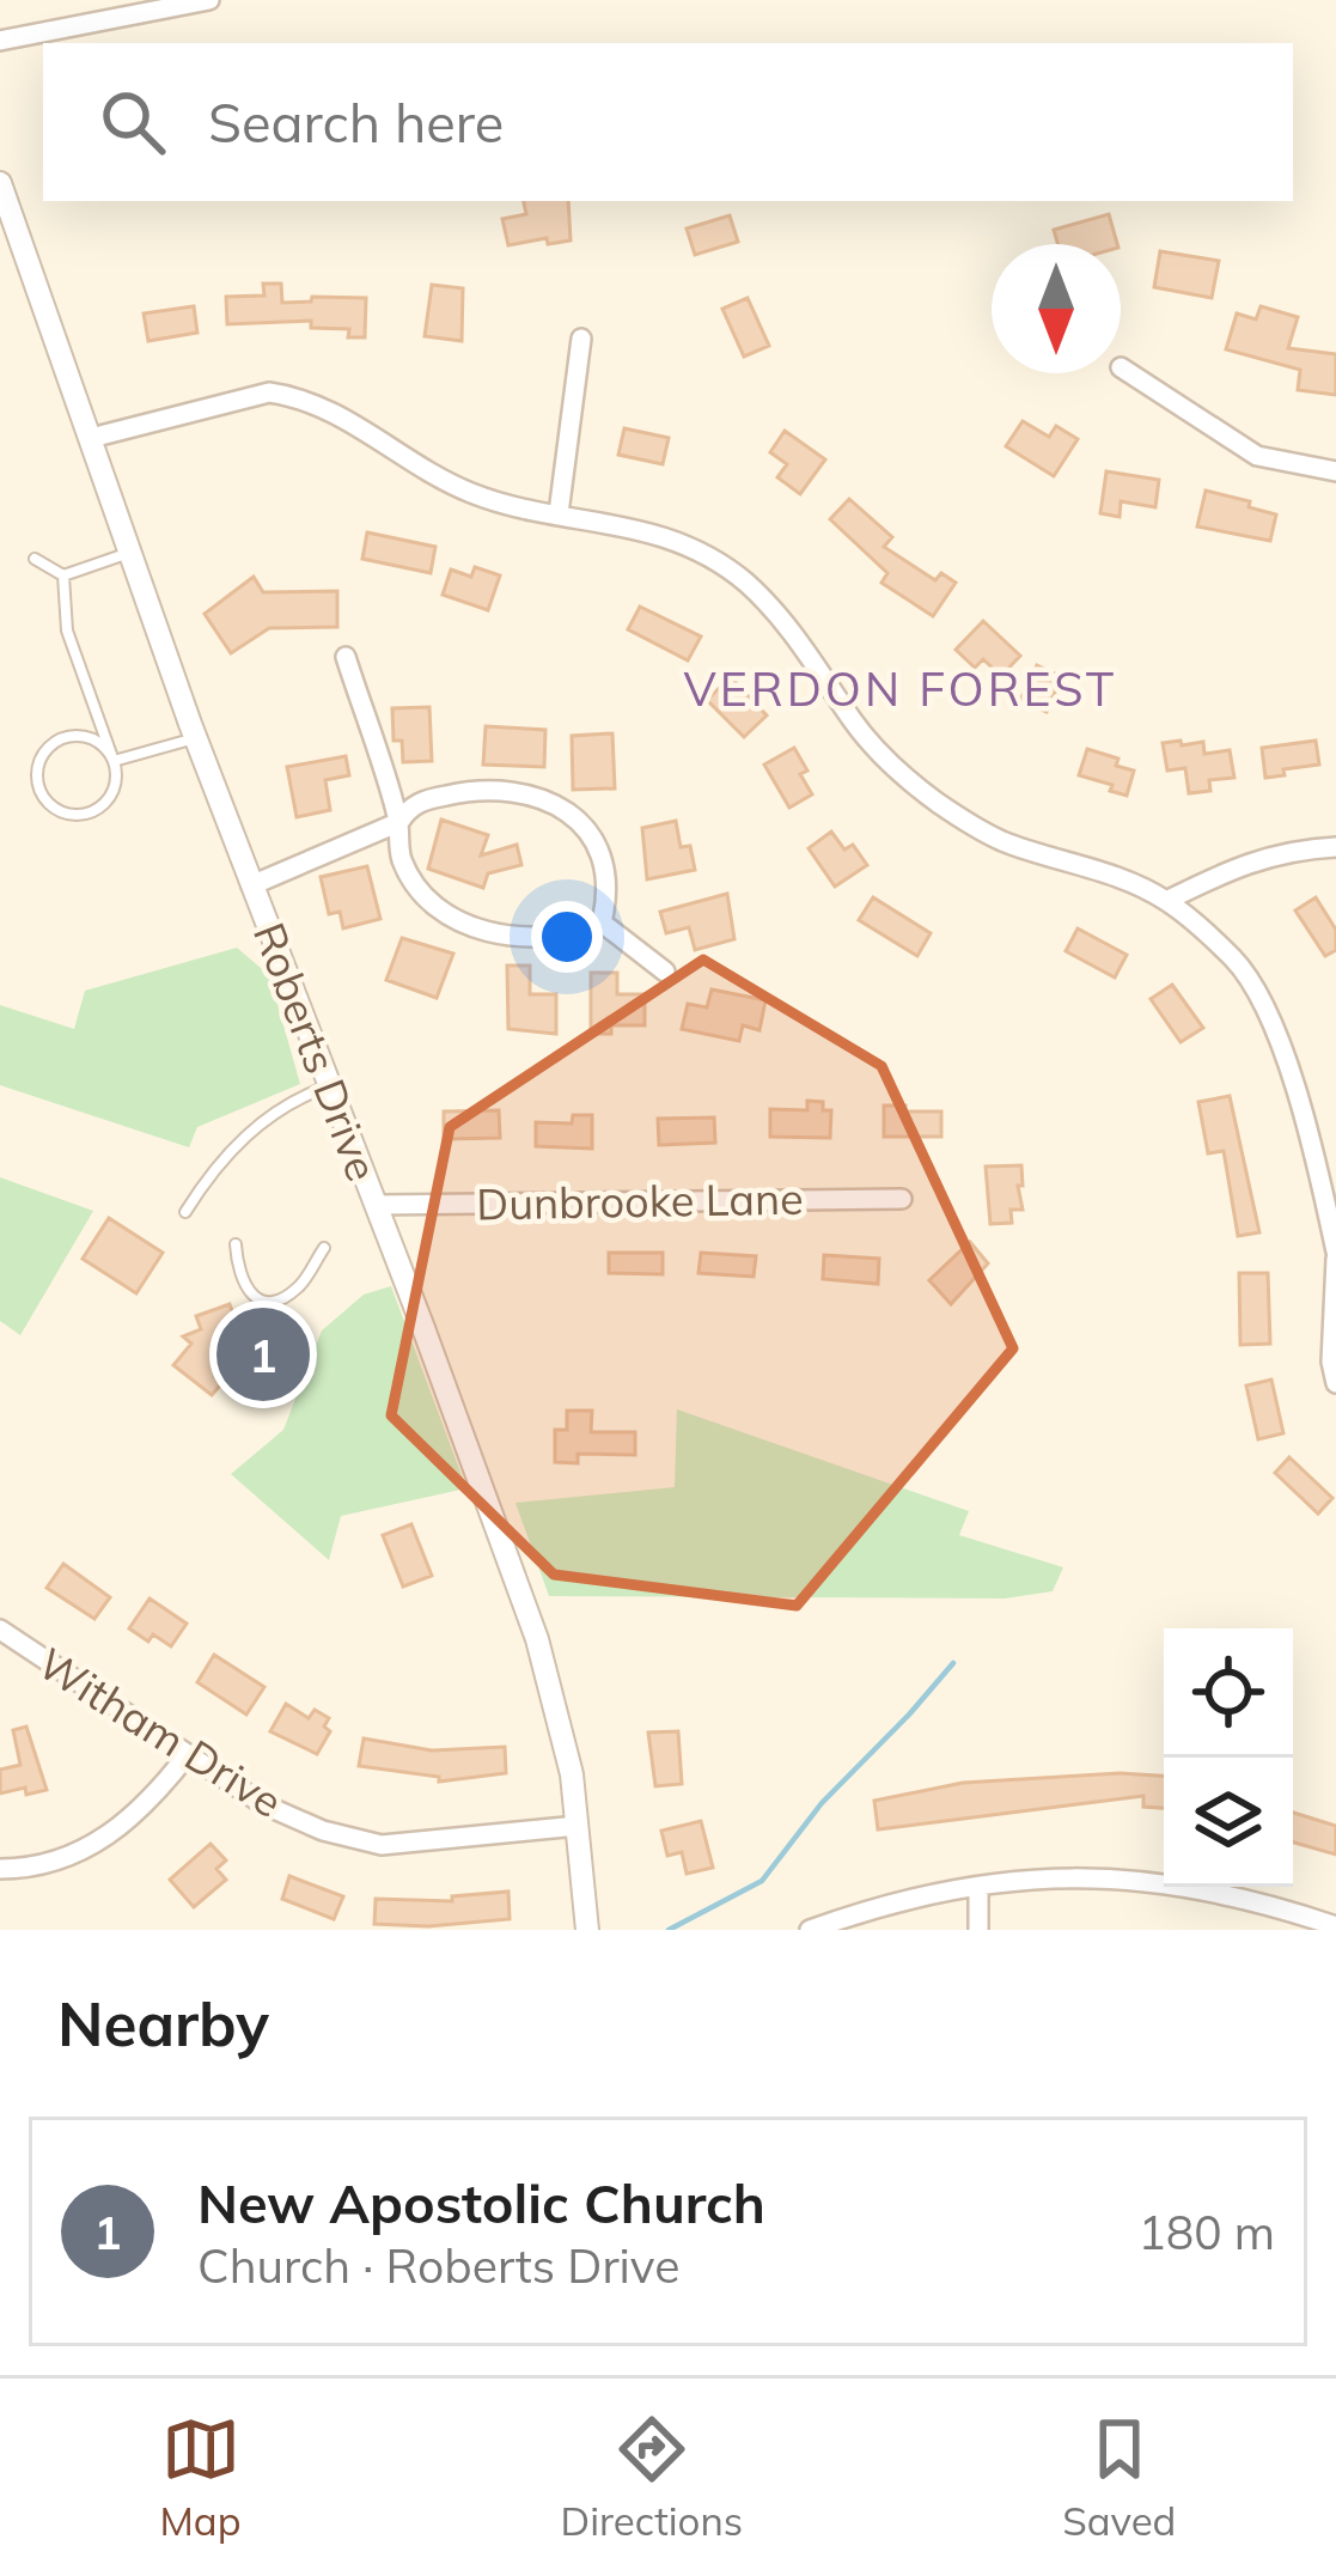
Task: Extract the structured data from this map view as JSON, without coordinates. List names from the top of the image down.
{
  "streets": {
    "street": ["Roberts Drive", "Dunbrooke Lane", "Witham Drive"]
  },
  "crossings": [
    ["Roberts Drive", "Dunbrooke Lane"],
    ["Roberts Drive", "Witham Drive"]
  ],
  "districts": ["VERDON FOREST"],
  "north": "bottom",
  "page": {
    "search": "Search here",
    "pins": "1",
    "heading": "Nearby",
    "list": [
      {
        "mark": "1",
        "name": "New Apostolic Church",
        "note": "Church · Roberts Drive",
        "value": "180 m"
      }
    ],
    "nav": ["Map", "Directions", "Saved"]
  }
}
